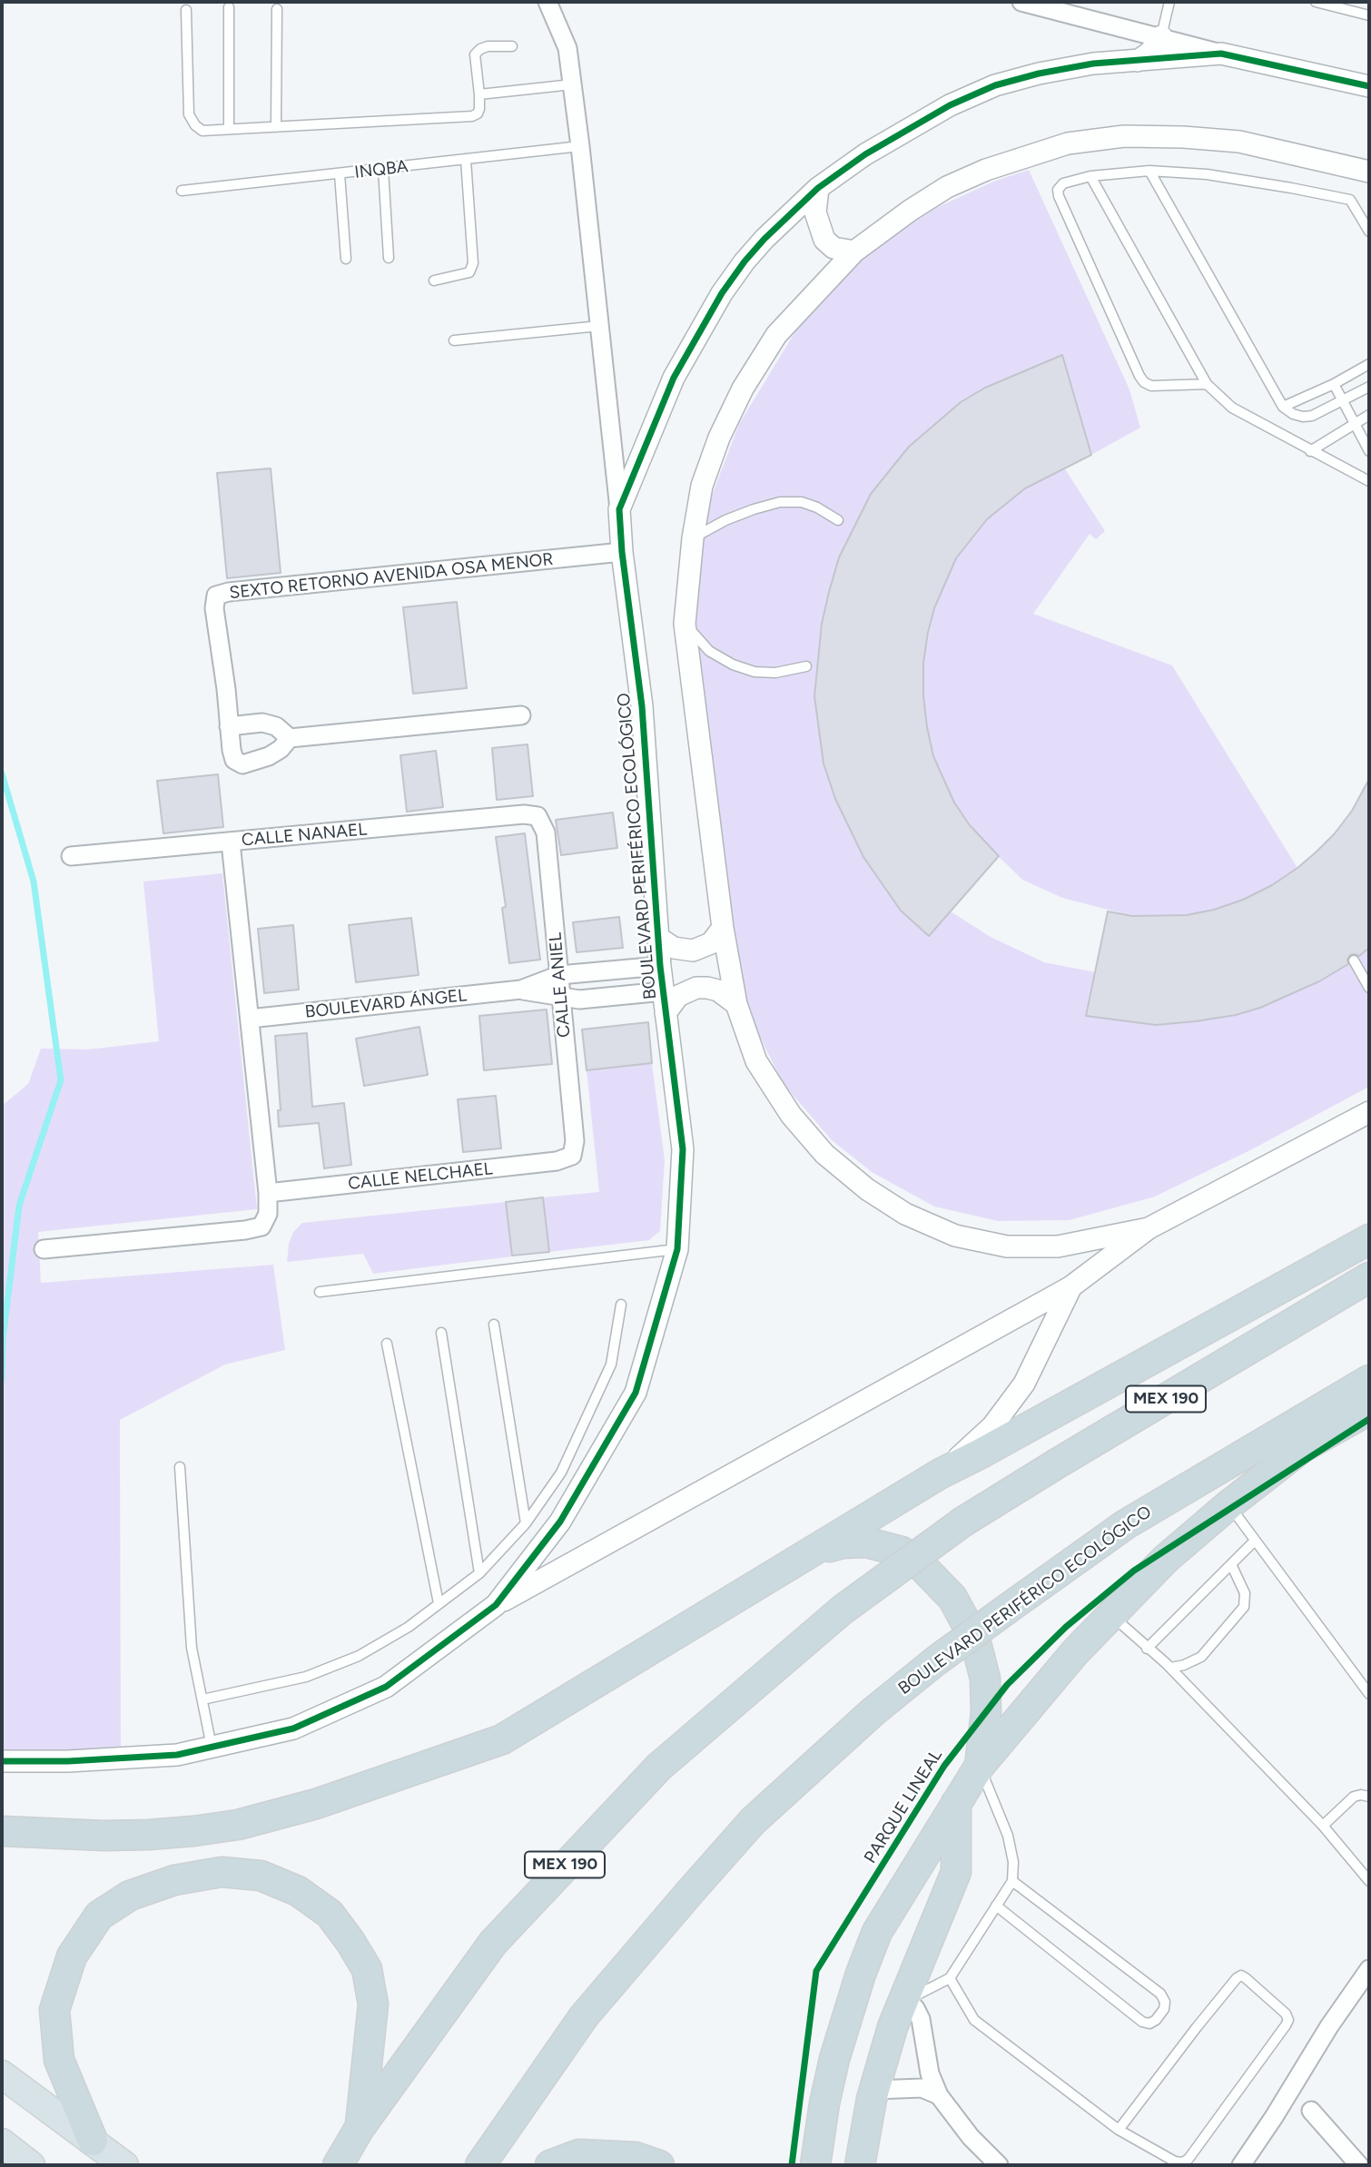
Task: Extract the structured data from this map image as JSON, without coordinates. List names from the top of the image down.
{
  "streets": {
    "highway": ["BOULEVARD PERIFÉRICO ECOLÓGICO", "MEX 190"],
    "street": [
      "SEXTO RETORNO AVENIDA OSA MENOR",
      "CALLE NANAEL",
      "CALLE ANIEL",
      "BOULEVARD ÁNGEL",
      "CALLE NELCHAEL"
    ],
    "lane": ["INQBA"],
    "cycle path": ["PARQUE LINEAL"]
  },
  "crossings": [
    ["SEXTO RETORNO AVENIDA OSA MENOR", "BOULEVARD PERIFÉRICO ECOLÓGICO"],
    ["CALLE NANAEL", "CALLE ANIEL"],
    ["BOULEVARD PERIFÉRICO ECOLÓGICO", "BOULEVARD ÁNGEL"],
    ["CALLE ANIEL", "BOULEVARD ÁNGEL"],
    ["CALLE ANIEL", "CALLE NELCHAEL"]
  ]
}
